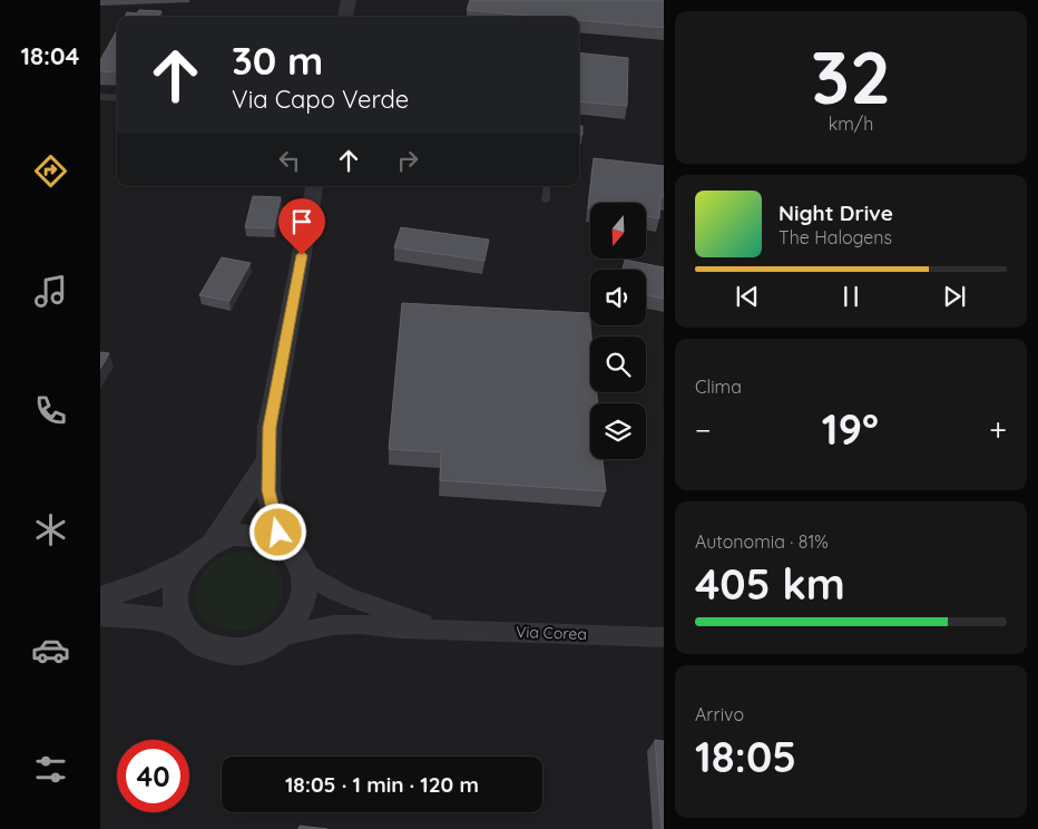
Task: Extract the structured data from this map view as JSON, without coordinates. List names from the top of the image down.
{
  "streets": {
    "street": ["Via Corea"]
  },
  "north": "bottom",
  "page": {
    "tabs": "18:04",
    "tile": [
      ["32", "km/h"],
      "Clima",
      ["Autonomia · 81%", "405 km"],
      ["Arrivo", "18:05"]
    ],
    "turn": ["30 m", "Via Capo Verde"],
    "song": ["Night Drive", "The Halogens"],
    "heat": ["−", "19°", "+"],
    "limit": "40",
    "trip": "18:05 · 1 min · 120 m"
  }
}
